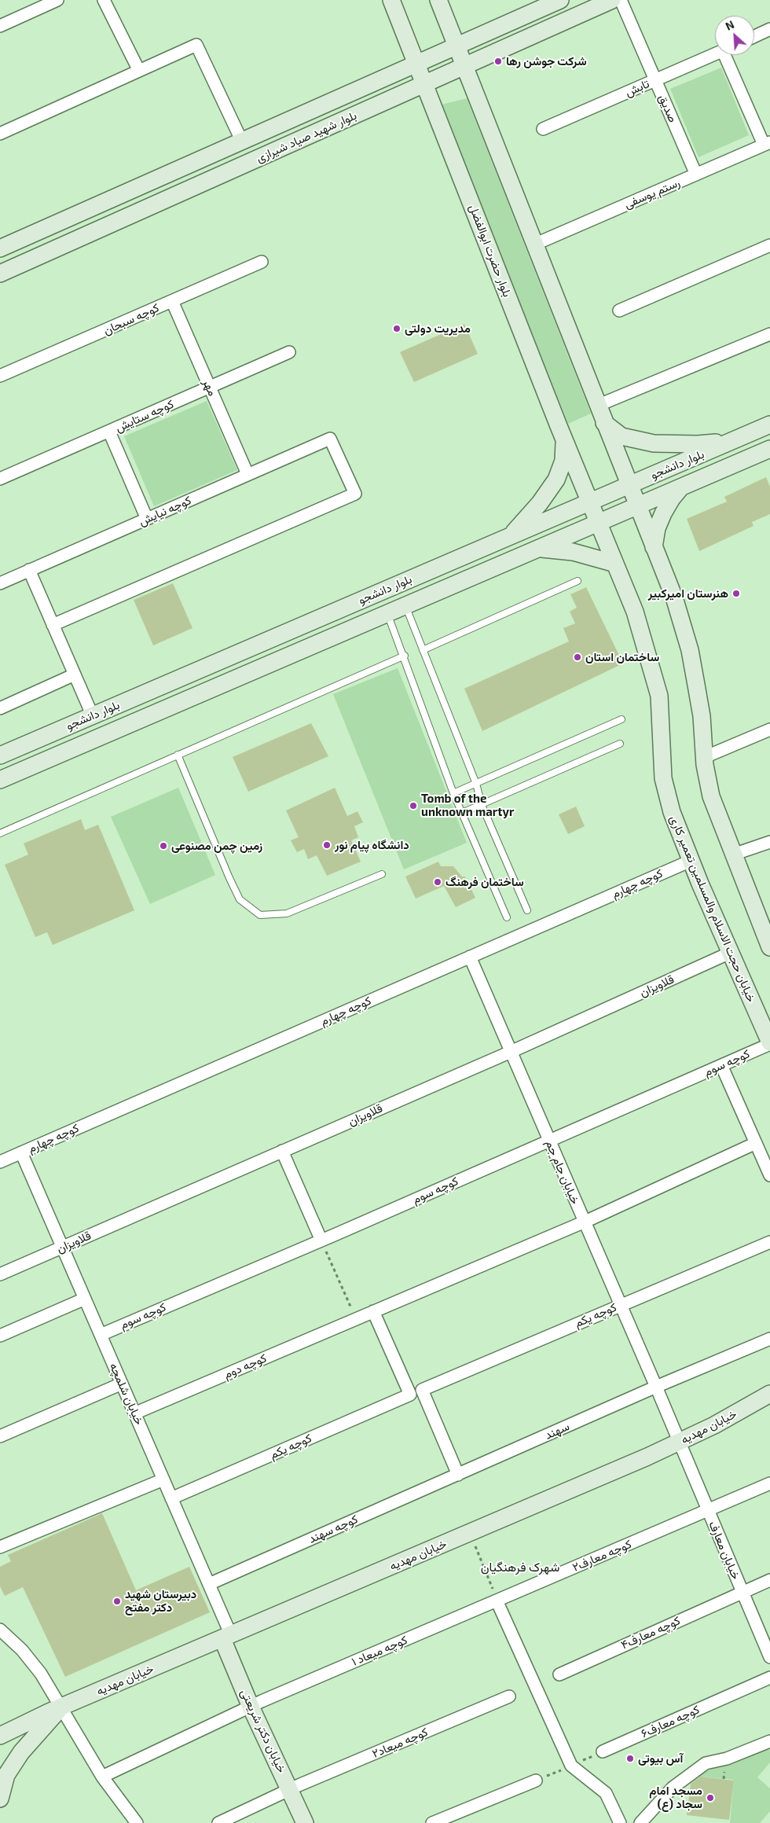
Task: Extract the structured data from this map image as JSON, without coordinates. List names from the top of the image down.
{
  "streets": {
    "main road": [
      "بلوار شهید صیاد شیرازی",
      "بلوار حضرت ابوالفضل",
      "بلوار دانشجو",
      "خیابان حجت الاسلام والمسلمین تعمیر کاری",
      "خیابان مهدیه",
      "خیابان دکتر شریعتی"
    ],
    "street": [
      "تابش",
      "صدیق",
      "رستم یوسفی",
      "کوچه سبحان",
      "مهر",
      "کوچه ستایش",
      "كوچه نيايش",
      "کوچه چهارم",
      "قلاویزان",
      "کوچه سوم",
      "خیابان جام جم",
      "کوچه یکم",
      "کوچه دوم",
      "خیابان شلمچه",
      "سهند",
      "کوچه سهند",
      "خیابان معارف",
      "کوچه معارف۲",
      "کوچه معارف۴",
      "کوچه میعاد ۱",
      "کوچه معارف۶",
      "کوچه میعاد۲"
    ]
  },
  "crossings": [
    ["تابش", "صدیق"],
    ["صدیق", "رستم یوسفی"],
    ["بلوار شهید صیاد شیرازی", "بلوار حضرت ابوالفضل"],
    ["بلوار حضرت ابوالفضل", "بلوار دانشجو"],
    ["بلوار حضرت ابوالفضل", "خیابان حجت الاسلام والمسلمین تعمیر کاری"],
    ["کوچه سبحان", "مهر"],
    ["مهر", "کوچه ستایش"],
    ["مهر", "كوچه نيايش"],
    ["بلوار دانشجو", "خیابان حجت الاسلام والمسلمین تعمیر کاری"],
    ["کوچه چهارم", "خیابان حجت الاسلام والمسلمین تعمیر کاری"],
    ["کوچه چهارم", "خیابان جام جم"],
    ["کوچه چهارم", "خیابان شلمچه"],
    ["خیابان حجت الاسلام والمسلمین تعمیر کاری", "قلاویزان"],
    ["خیابان حجت الاسلام والمسلمین تعمیر کاری", "کوچه سوم"],
    ["قلاویزان", "خیابان جام جم"],
    ["قلاویزان", "خیابان شلمچه"],
    ["کوچه سوم", "خیابان جام جم"],
    ["کوچه سوم", "خیابان شلمچه"],
    ["خیابان جام جم", "کوچه یکم"],
    ["خیابان جام جم", "کوچه دوم"],
    ["خیابان جام جم", "سهند"],
    ["خیابان جام جم", "خیابان معارف"],
    ["کوچه یکم", "کوچه دوم"],
    ["کوچه یکم", "خیابان شلمچه"],
    ["کوچه یکم", "سهند"],
    ["کوچه یکم", "کوچه سهند"],
    ["کوچه دوم", "خیابان شلمچه"],
    ["خیابان شلمچه", "خیابان مهدیه"],
    ["خیابان شلمچه", "کوچه سهند"],
    ["خیابان شلمچه", "خیابان دکتر شریعتی"],
    ["خیابان مهدیه", "خیابان معارف"],
    ["خیابان مهدیه", "خیابان دکتر شریعتی"],
    ["سهند", "کوچه سهند"],
    ["سهند", "خیابان معارف"],
    ["خیابان معارف", "کوچه معارف۲"],
    ["خیابان معارف", "کوچه معارف۴"],
    ["کوچه معارف۲", "کوچه میعاد ۱"],
    ["کوچه میعاد ۱", "خیابان دکتر شریعتی"],
    ["خیابان دکتر شریعتی", "کوچه میعاد۲"]
  ],
  "districts": ["شهرک فرهنگیان"],
  "places": [
    "شرکت جوشن رها",
    "مدیریت دولتی",
    "هنرستان امیرکبیر",
    "ساختمان استان",
    "Tomb of the unknown martyr",
    "دانشگاه پیام نور",
    "زمین چمن مصنوعی",
    "ساختمان فرهنگ",
    "دبیرستان شهید دکتر مفتح",
    "آس بیوتی",
    "مسجد امام سجاد (ع)"
  ],
  "north": "top left"
}
